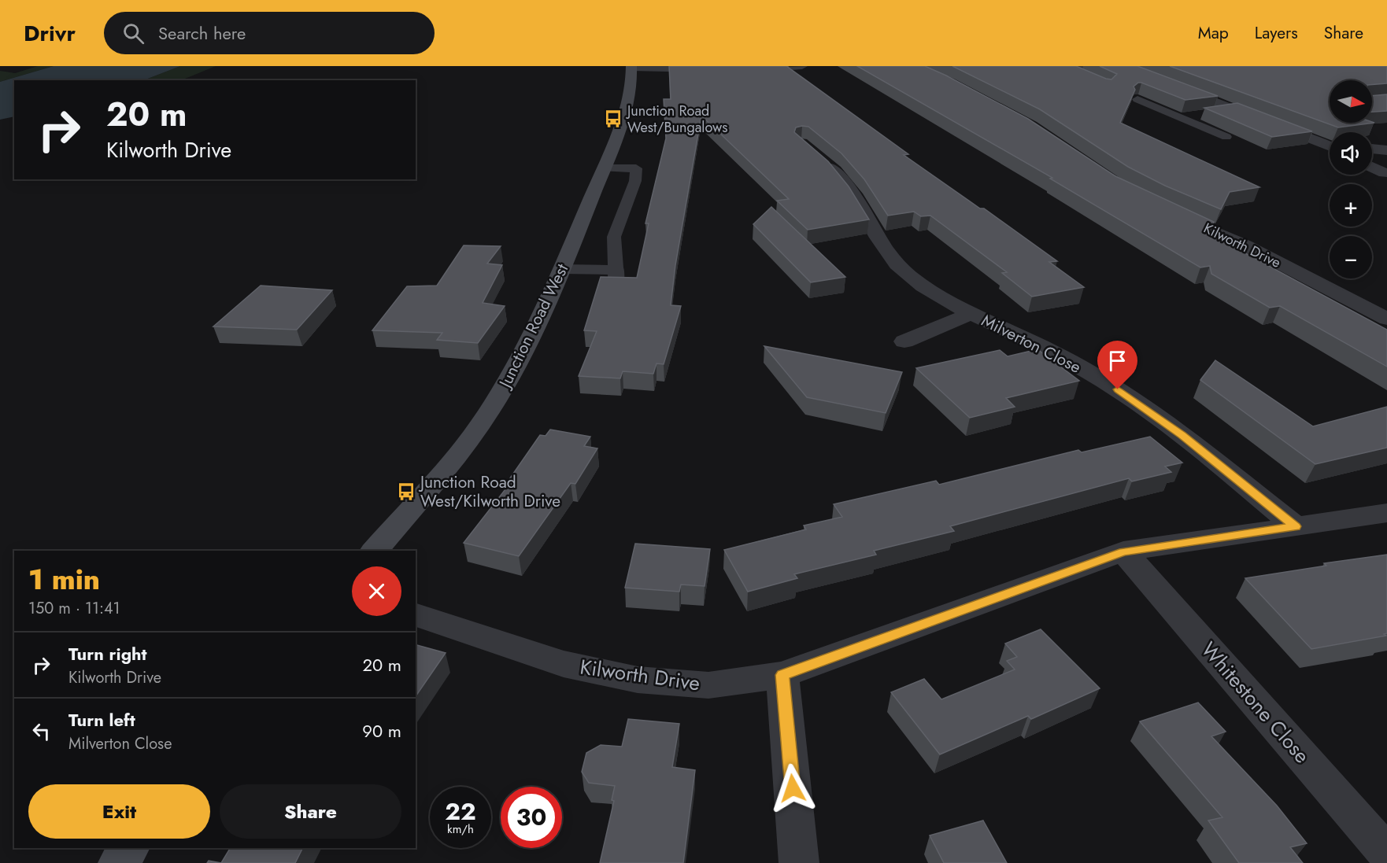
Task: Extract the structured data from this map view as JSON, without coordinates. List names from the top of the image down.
{
  "streets": {
    "street": [
      "Kilworth Drive",
      "Junction Road West",
      "Milverton Close",
      "Whitestone Close"
    ]
  },
  "crossings": [
    ["Kilworth Drive", "Milverton Close"],
    ["Kilworth Drive", "Whitestone Close"]
  ],
  "places": {
    "bus stop": ["Junction Road West/Bungalows", "Junction Road West/Kilworth Drive"]
  },
  "north": "right",
  "page": {
    "header": "Drivr",
    "search": "Search here",
    "nav": ["Map", "Layers", "Share"],
    "map_buttons": ["+", "−"],
    "turn": ["20 m", "Kilworth Drive"],
    "heading": ["1 min", "150 m · 11:41"],
    "list": [
      {
        "name": "Turn right",
        "note": "Kilworth Drive",
        "value": "20 m"
      },
      {
        "name": "Turn left",
        "note": "Milverton Close",
        "value": "90 m"
      }
    ],
    "buttons": ["Exit", "Share"],
    "speed": "22 km/h",
    "limit": "30"
  }
}
